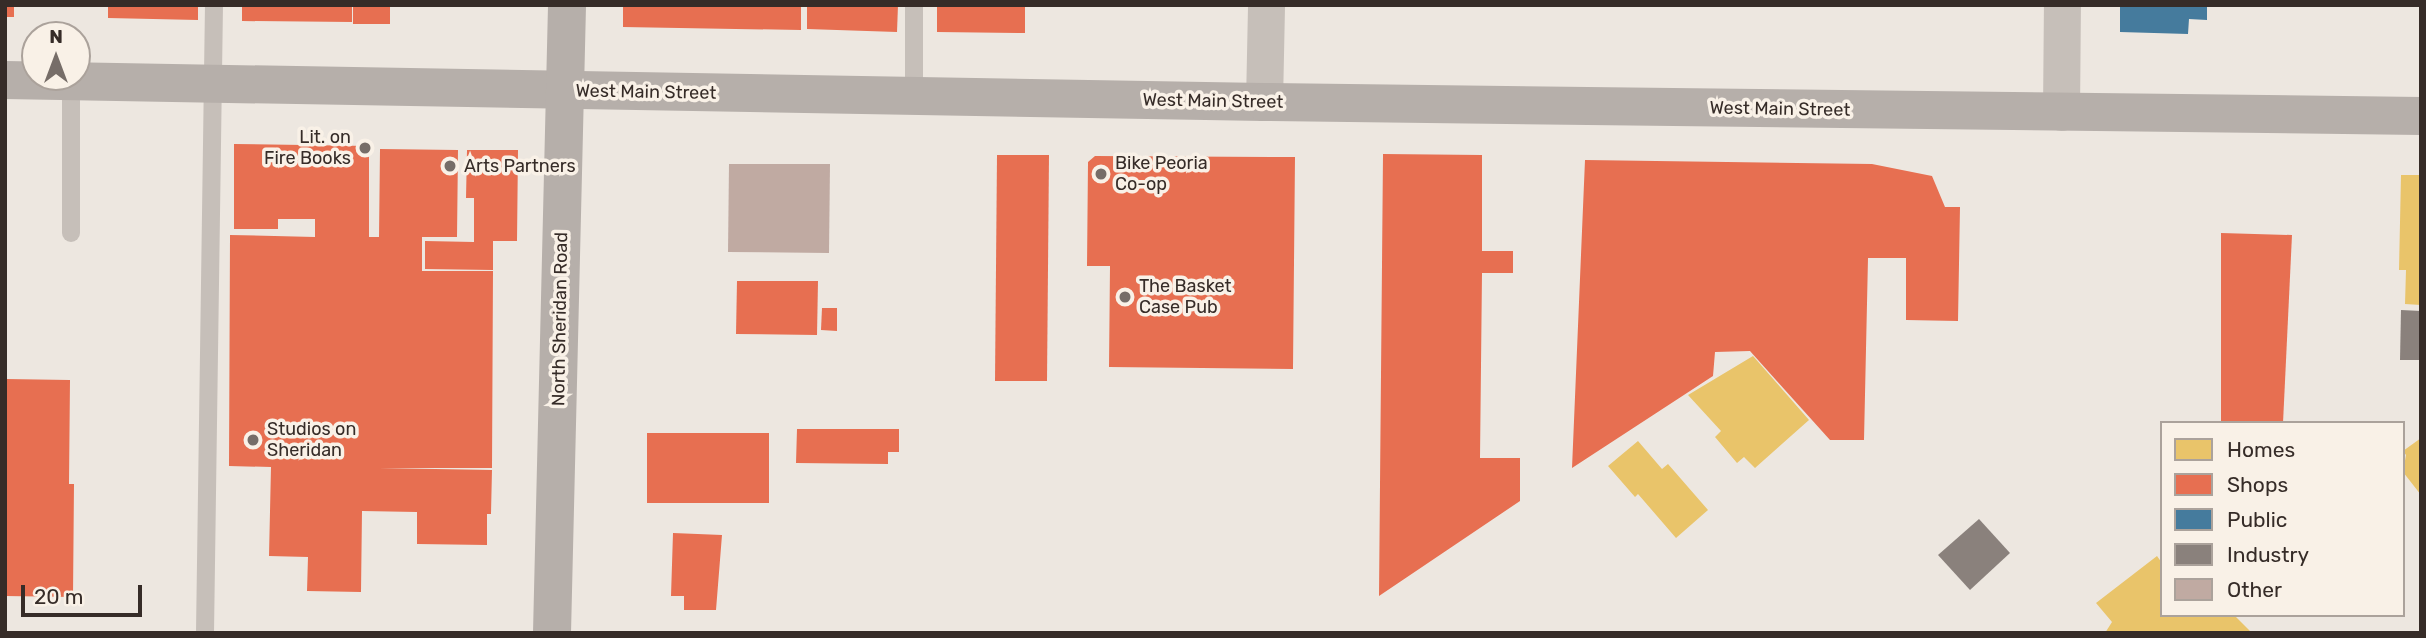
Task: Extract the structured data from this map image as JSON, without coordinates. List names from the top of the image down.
{
  "streets": {
    "main road": ["West Main Street", "North Sheridan Road"]
  },
  "crossings": [
    ["West Main Street", "North Sheridan Road"]
  ],
  "places": [
    "Lit. on Fire Books",
    "Arts Partners",
    "Bike Peoria Co-op",
    "The Basket Case Pub",
    "Studios on Sheridan"
  ],
  "legend": [
    "Homes",
    "Shops",
    "Public",
    "Industry",
    "Other"
  ],
  "scale_bar": "20 m",
  "north": "top"
}
